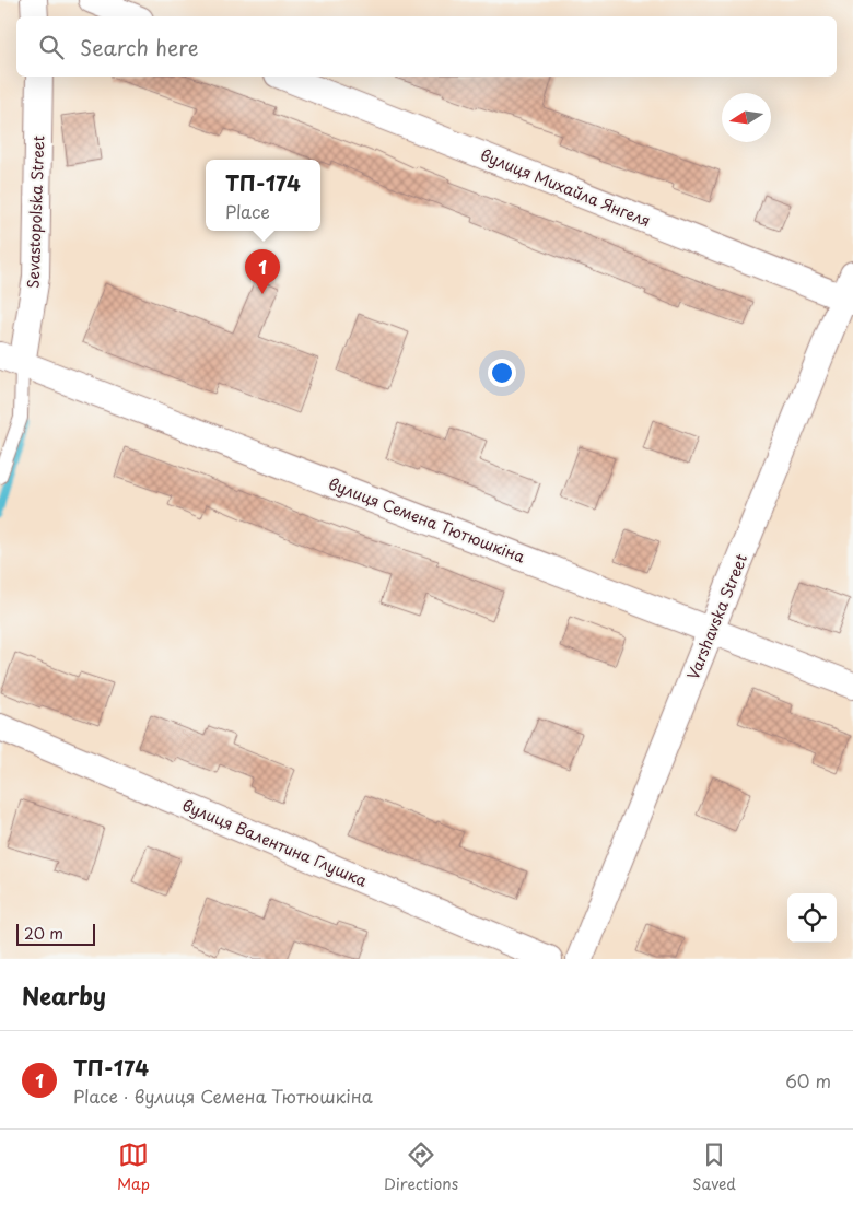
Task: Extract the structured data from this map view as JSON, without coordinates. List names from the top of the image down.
{
  "streets": {
    "street": [
      "вулиця Михайла Янгеля",
      "Sevastopolska Street",
      "вулиця Семена Тютюшкіна",
      "Varshavska Street",
      "вулиця Валентина Глушка"
    ]
  },
  "crossings": [
    ["вулиця Михайла Янгеля", "Varshavska Street"],
    ["Sevastopolska Street", "вулиця Семена Тютюшкіна"],
    ["вулиця Семена Тютюшкіна", "Varshavska Street"]
  ],
  "scale_bar": "20 m",
  "north": "left",
  "page": {
    "search": "Search here",
    "popup": ["ТП-174", "Place"],
    "pins": "1",
    "scale": "20 m",
    "heading": "Nearby",
    "list": [
      {
        "mark": "1",
        "name": "ТП-174",
        "note": "Place · вулиця Семена Тютюшкіна",
        "value": "60 m"
      }
    ],
    "nav": ["Map", "Directions", "Saved"]
  }
}
